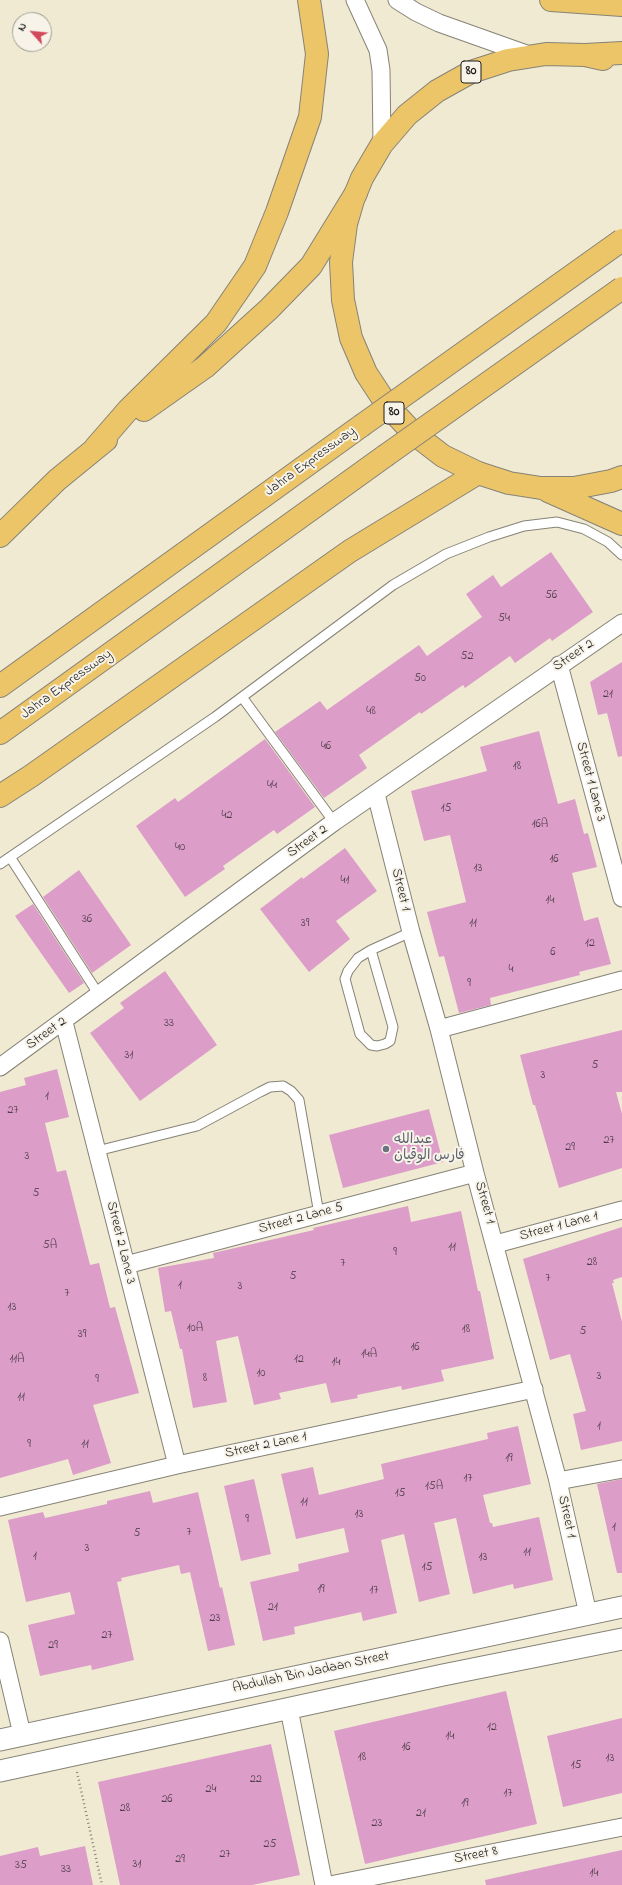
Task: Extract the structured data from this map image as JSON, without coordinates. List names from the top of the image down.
{
  "streets": {
    "highway": ["80", "Jahra Expressway"],
    "street": [
      "Street 2",
      "Street 1 Lane 3",
      "Street 1",
      "Street 2 Lane 5",
      "Street 1 Lane 1",
      "Street 2 Lane 3",
      "Street 2 Lane 1",
      "Abdullah Bin Jadaan Street",
      "Street 8"
    ]
  },
  "crossings": [
    ["Street 2", "Street 1 Lane 3"],
    ["Street 2", "Street 1"],
    ["Street 2", "Street 2 Lane 3"],
    ["Street 1", "Street 2 Lane 5"],
    ["Street 1", "Street 1 Lane 1"],
    ["Street 1", "Street 2 Lane 1"],
    ["Street 1", "Abdullah Bin Jadaan Street"],
    ["Street 2 Lane 5", "Street 2 Lane 3"],
    ["Street 2 Lane 3", "Street 2 Lane 1"]
  ],
  "places": ["عبدالله فارس الوقيان"],
  "house_numbers": [
    "56",
    "54",
    "52",
    "50",
    "21",
    "48",
    "46",
    "18",
    "44",
    "15",
    "42",
    "16A",
    "40",
    "16",
    "13",
    "41",
    "14",
    "36",
    "39",
    "11",
    "12",
    "6",
    "4",
    "9",
    "33",
    "31",
    "5",
    "3",
    "1",
    "27",
    "27",
    "29",
    "3",
    "5",
    "5A",
    "11",
    "9",
    "28",
    "7",
    "5",
    "7",
    "1",
    "3",
    "7",
    "13",
    "10A",
    "18",
    "5",
    "39",
    "16",
    "14A",
    "11A",
    "12",
    "14",
    "10",
    "3",
    "8",
    "9",
    "11",
    "1",
    "9",
    "11",
    "19",
    "17",
    "15A",
    "15",
    "11",
    "13",
    "9",
    "1",
    "7",
    "5",
    "3",
    "11",
    "1",
    "13",
    "15",
    "19",
    "17",
    "21",
    "23",
    "27",
    "29",
    "12",
    "14",
    "16",
    "18",
    "13",
    "15",
    "22",
    "24",
    "17",
    "26",
    "19",
    "28",
    "21",
    "23",
    "25",
    "27",
    "29",
    "31",
    "35",
    "33",
    "14"
  ],
  "north": "top left"
}
